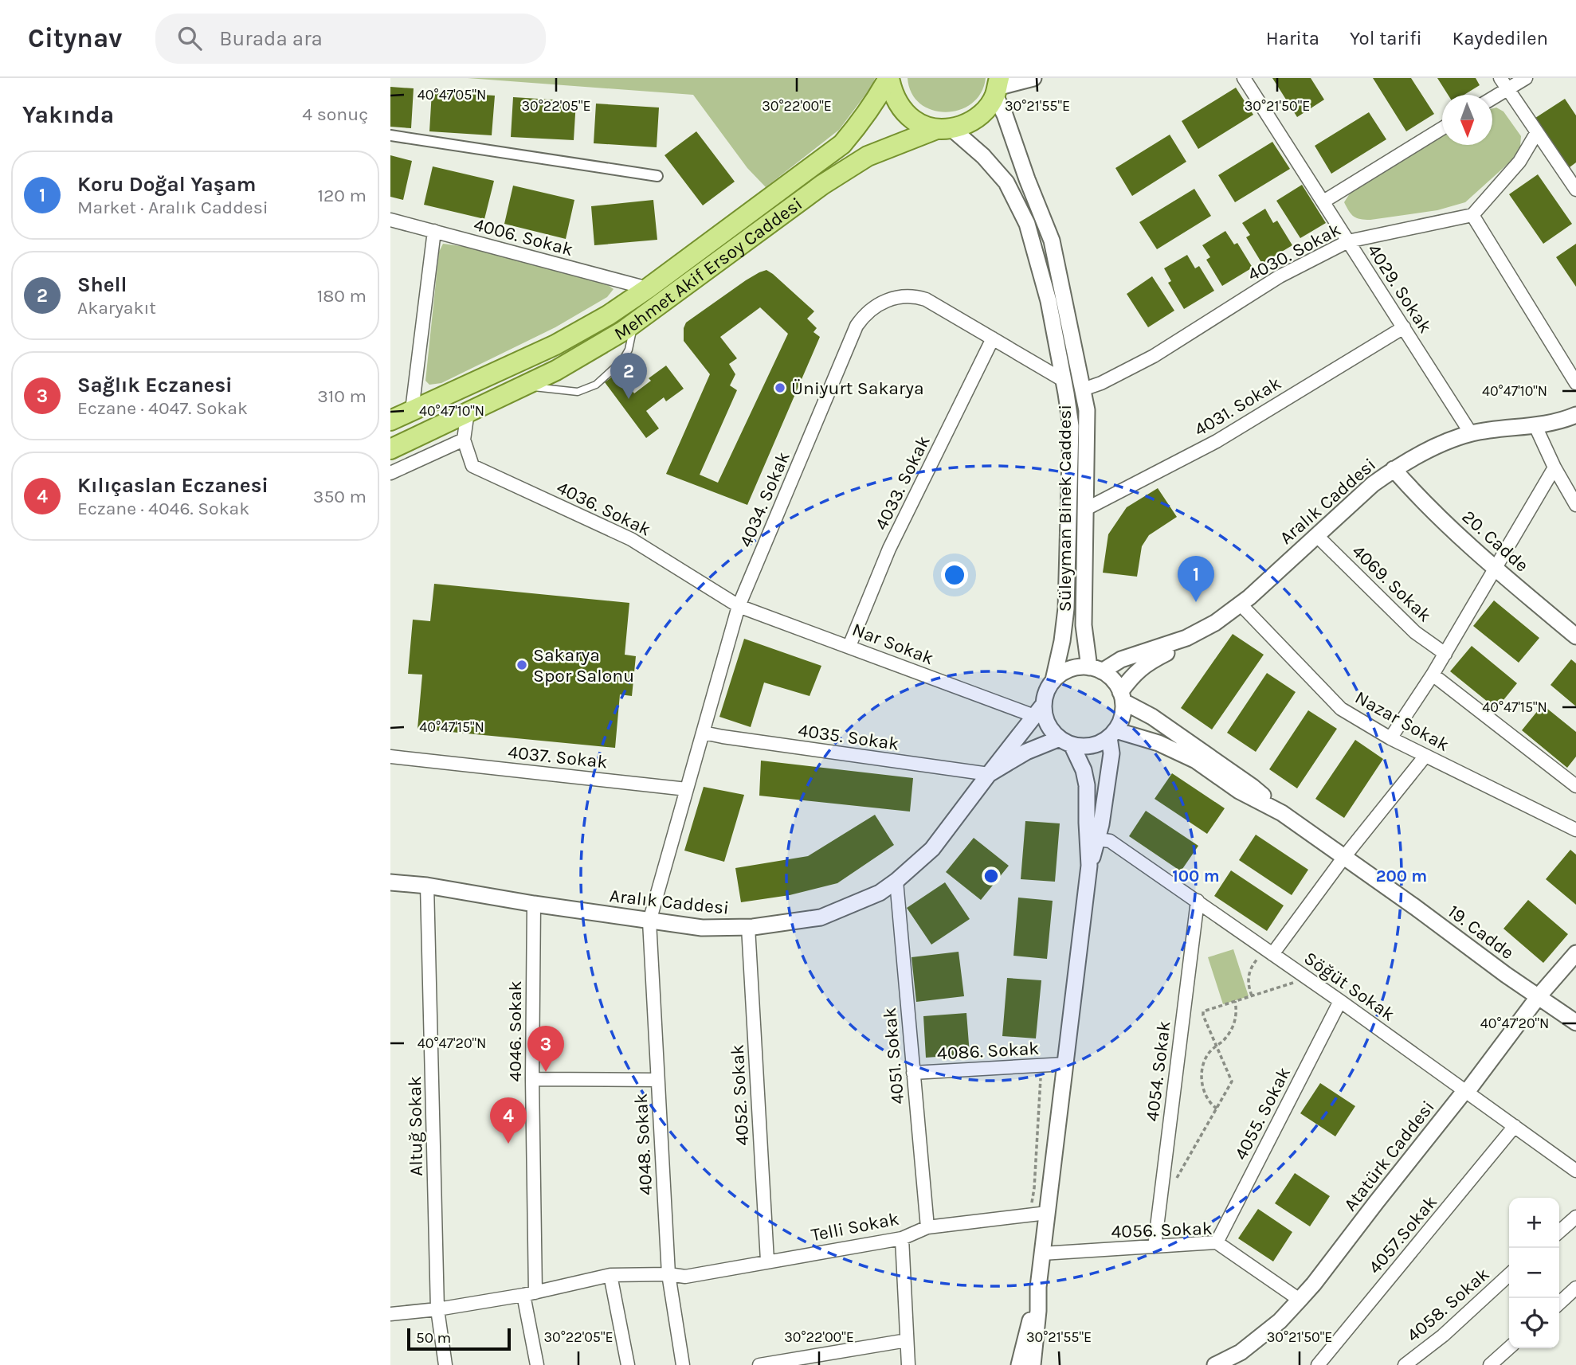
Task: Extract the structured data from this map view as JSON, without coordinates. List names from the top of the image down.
{
  "streets": {
    "main road": ["Mehmet Akif Ersoy Caddesi"],
    "street": [
      "4006. Sokak",
      "4030. Sokak",
      "4029. Sokak",
      "4031. Sokak",
      "4033. Sokak",
      "4034. Sokak",
      "Aralık Caddesi",
      "4036. Sokak",
      "Süleyman Binek Caddesi",
      "20. Cadde",
      "4069. Sokak",
      "Nar Sokak",
      "Nazar Sokak",
      "4035. Sokak",
      "4037. Sokak",
      "19. Cadde",
      "Söğüt Sokak",
      "4046. Sokak",
      "4086. Sokak",
      "4051. Sokak",
      "4054. Sokak",
      "4052. Sokak",
      "4055. Sokak",
      "Altuğ Sokak",
      "4048. Sokak",
      "Atatürk Caddesi",
      "Telli Sokak",
      "4056. Sokak",
      "4057.Sokak",
      "4058. Sokak"
    ]
  },
  "crossings": [
    ["4006. Sokak", "Mehmet Akif Ersoy Caddesi"],
    ["4030. Sokak", "4029. Sokak"],
    ["4030. Sokak", "Süleyman Binek Caddesi"],
    ["Mehmet Akif Ersoy Caddesi", "Süleyman Binek Caddesi"],
    ["4029. Sokak", "4031. Sokak"],
    ["4029. Sokak", "Aralık Caddesi"],
    ["4031. Sokak", "Süleyman Binek Caddesi"],
    ["4033. Sokak", "4034. Sokak"],
    ["4033. Sokak", "Nar Sokak"],
    ["4034. Sokak", "Aralık Caddesi"],
    ["4034. Sokak", "4036. Sokak"],
    ["4034. Sokak", "Süleyman Binek Caddesi"],
    ["4034. Sokak", "Nar Sokak"],
    ["4034. Sokak", "4035. Sokak"],
    ["4034. Sokak", "4037. Sokak"],
    ["4034. Sokak", "4048. Sokak"],
    ["Aralık Caddesi", "Süleyman Binek Caddesi"],
    ["Aralık Caddesi", "20. Cadde"],
    ["Aralık Caddesi", "4069. Sokak"],
    ["Aralık Caddesi", "Nar Sokak"],
    ["Aralık Caddesi", "Nazar Sokak"],
    ["Aralık Caddesi", "4035. Sokak"],
    ["Aralık Caddesi", "4046. Sokak"],
    ["Aralık Caddesi", "4051. Sokak"],
    ["Aralık Caddesi", "4052. Sokak"],
    ["Aralık Caddesi", "Altuğ Sokak"],
    ["Aralık Caddesi", "4048. Sokak"],
    ["4036. Sokak", "Nar Sokak"],
    ["Süleyman Binek Caddesi", "Nar Sokak"],
    ["19. Cadde", "Atatürk Caddesi"],
    ["Söğüt Sokak", "4054. Sokak"],
    ["Söğüt Sokak", "4055. Sokak"],
    ["Söğüt Sokak", "Atatürk Caddesi"],
    ["Söğüt Sokak", "4057.Sokak"],
    ["4046. Sokak", "Telli Sokak"],
    ["4086. Sokak", "4051. Sokak"],
    ["4051. Sokak", "Telli Sokak"],
    ["4054. Sokak", "4056. Sokak"],
    ["4052. Sokak", "Telli Sokak"],
    ["4055. Sokak", "4056. Sokak"],
    ["Altuğ Sokak", "Telli Sokak"],
    ["4048. Sokak", "Telli Sokak"],
    ["Atatürk Caddesi", "4056. Sokak"]
  ],
  "places": ["Üniyurt Sakarya", "Sakarya Spor Salonu"],
  "scale_bar": "50 m",
  "north": "bottom",
  "page": {
    "header": "Citynav",
    "search": "Burada ara",
    "nav": ["Harita", "Yol tarifi", "Kaydedilen"],
    "heading": ["Yakında", "4 sonuç"],
    "list": [
      {
        "mark": "1",
        "name": "Koru Doğal Yaşam",
        "note": "Market · Aralık Caddesi",
        "value": "120 m"
      },
      {
        "mark": "2",
        "name": "Shell",
        "note": "Akaryakıt",
        "value": "180 m"
      },
      {
        "mark": "3",
        "name": "Sağlık Eczanesi",
        "note": "Eczane · 4047. Sokak",
        "value": "310 m"
      },
      {
        "mark": "4",
        "name": "Kılıçaslan Eczanesi",
        "note": "Eczane · 4046. Sokak",
        "value": "350 m"
      }
    ],
    "pins": [
      "2",
      "1",
      "3",
      "4"
    ],
    "map_buttons": ["+", "−"],
    "scale": "50 m"
  },
  "coordinates": [
    "40°47'05\"N",
    "30°22'05\"E",
    "30°22'00\"E",
    "30°21'55\"E",
    "30°21'50\"E",
    "40°47'10\"N",
    "40°47'15\"N",
    "40°47'20\"N"
  ],
  "rings": ["100 m", "200 m"]
}
